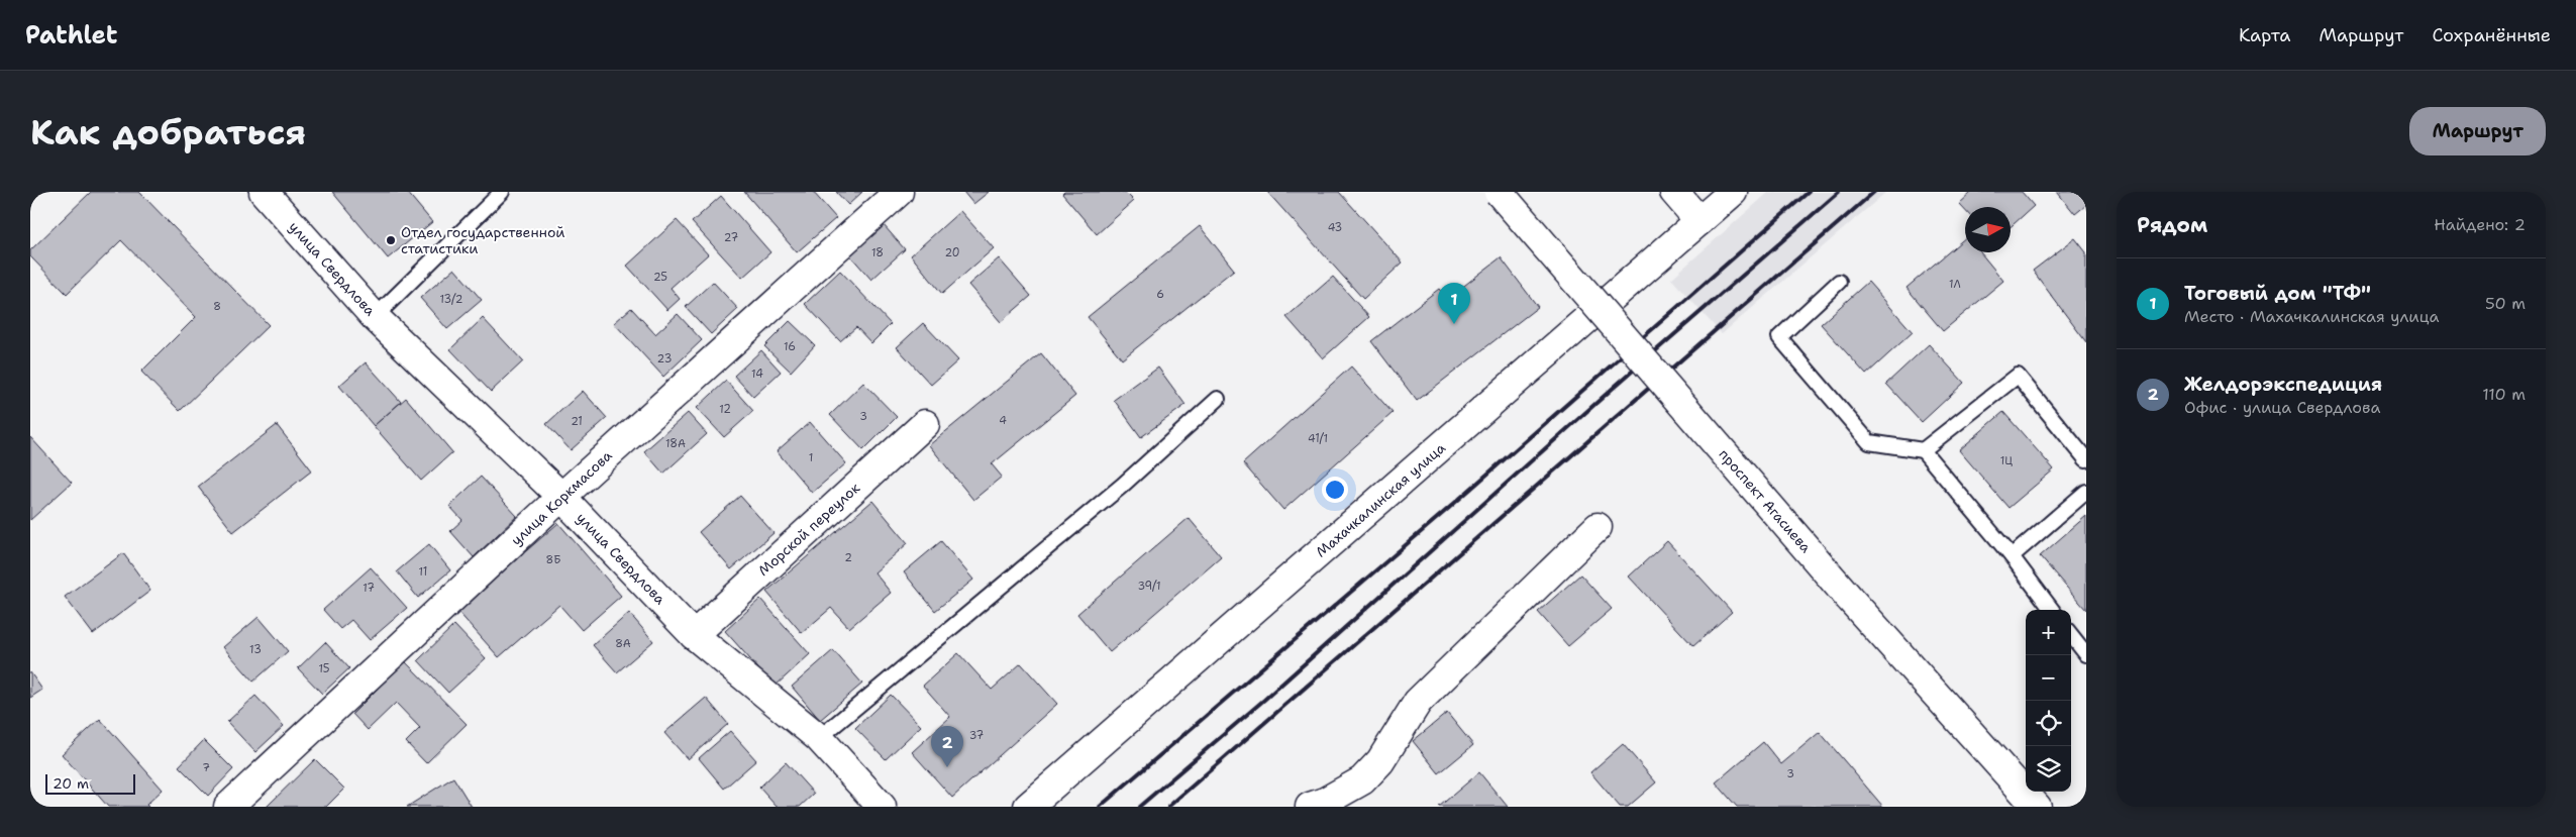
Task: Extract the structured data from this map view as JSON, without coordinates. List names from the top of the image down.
{
  "streets": {
    "street": [
      "улица Свердлова",
      "улица Коркмасова",
      "Махачкалинская улица",
      "проспект Агасиева",
      "Морской переулок"
    ]
  },
  "crossings": [
    ["улица Свердлова", "улица Коркмасова"],
    ["улица Свердлова", "Морской переулок"]
  ],
  "places": ["Отдел государственной статистики"],
  "house_numbers": [
    "43",
    "27",
    "18",
    "20",
    "25",
    "1Л",
    "6",
    "13/2",
    "8",
    "16",
    "23",
    "14",
    "12",
    "3",
    "4",
    "21",
    "41/1",
    "18А",
    "1",
    "1Ц",
    "2",
    "8Б",
    "11",
    "39/1",
    "17",
    "8А",
    "13",
    "15",
    "37",
    "7",
    "3"
  ],
  "scale_bar": "20 m",
  "north": "right",
  "page": {
    "header": "Pathlet",
    "nav": ["Карта", "Маршрут", "Сохранённые"],
    "buttons": "Маршрут",
    "title": "Как добраться",
    "heading": ["Рядом", "Найдено: 2"],
    "list": [
      {
        "mark": "1",
        "name": "Тоговый дом \"ТФ\"",
        "note": "Место · Махачкалинская улица",
        "value": "50 m"
      },
      {
        "mark": "2",
        "name": "Желдорэкспедиция",
        "note": "Офис · улица Свердлова",
        "value": "110 m"
      }
    ],
    "pins": ["1", "2"],
    "map_buttons": ["+", "−"],
    "scale": "20 m"
  }
}
